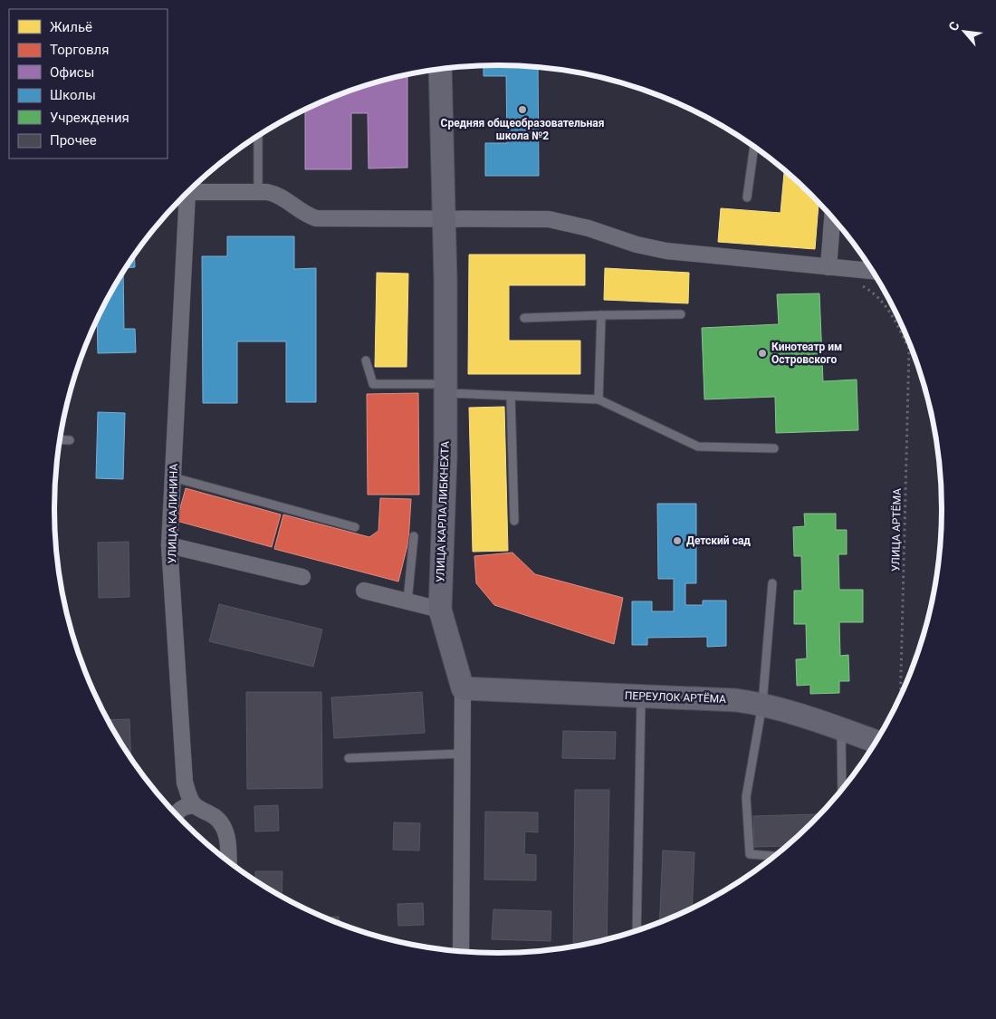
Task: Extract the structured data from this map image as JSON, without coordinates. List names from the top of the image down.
{
  "streets": {
    "street": ["УЛИЦА КАРЛА ЛИБКНЕХТА", "УЛИЦА КАЛИНИНА", "ПЕРЕУЛОК АРТЁМА"],
    "path": ["УЛИЦА АРТЁМА"]
  },
  "crossings": [
    ["УЛИЦА КАРЛА ЛИБКНЕХТА", "ПЕРЕУЛОК АРТЁМА"]
  ],
  "places": ["Средняя общеобразовательная школа №2", "Кинотеатр им Островского", "Детский сад"],
  "legend": [
    "Жильё",
    "Торговля",
    "Офисы",
    "Школы",
    "Учреждения",
    "Прочее"
  ],
  "north": "top left"
}
